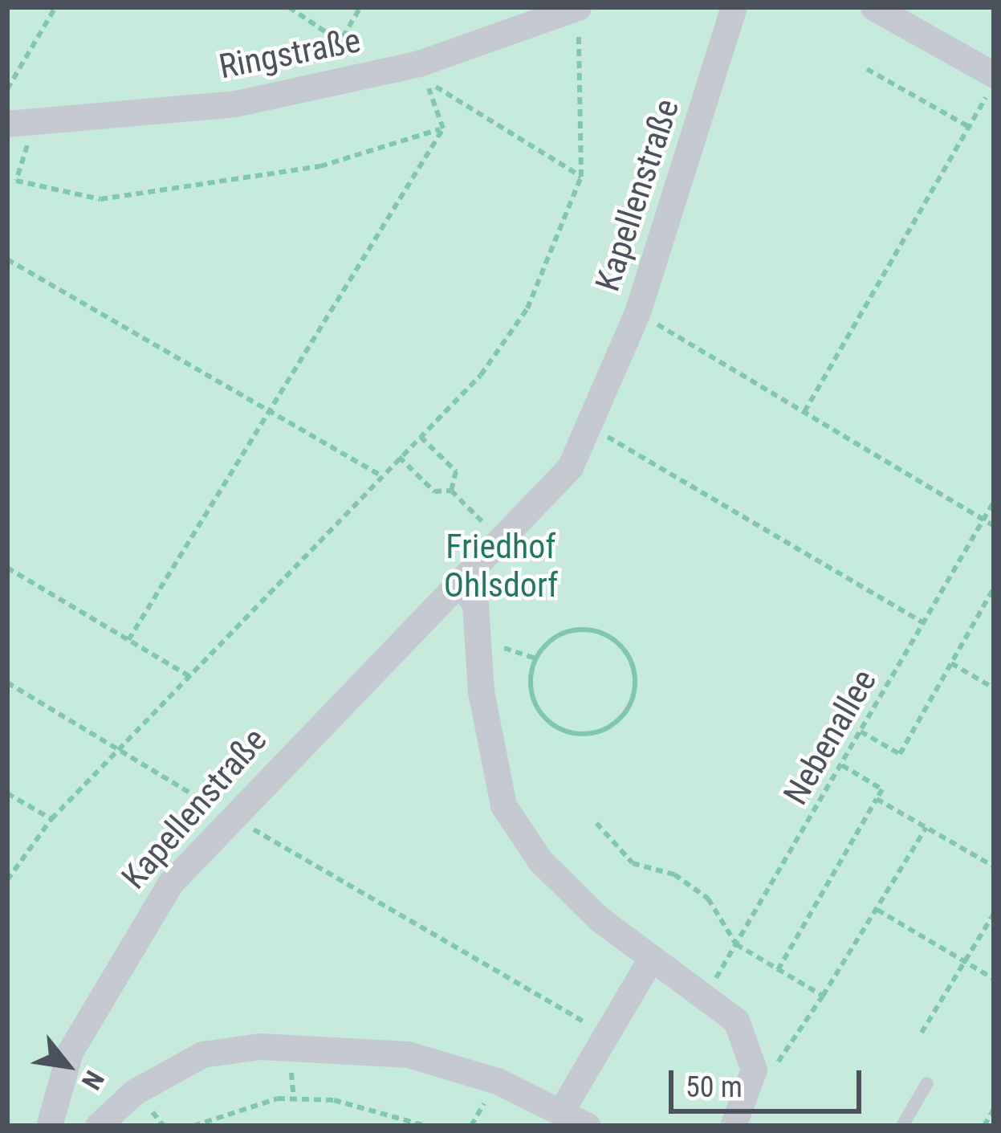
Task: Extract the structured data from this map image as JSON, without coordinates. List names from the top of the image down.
{
  "streets": {
    "street": ["Ringstraße", "Kapellenstraße"],
    "path": ["Nebenallee"]
  },
  "parks": ["Friedhof Ohlsdorf"],
  "scale_bar": "50 m",
  "north": "bottom right"
}
